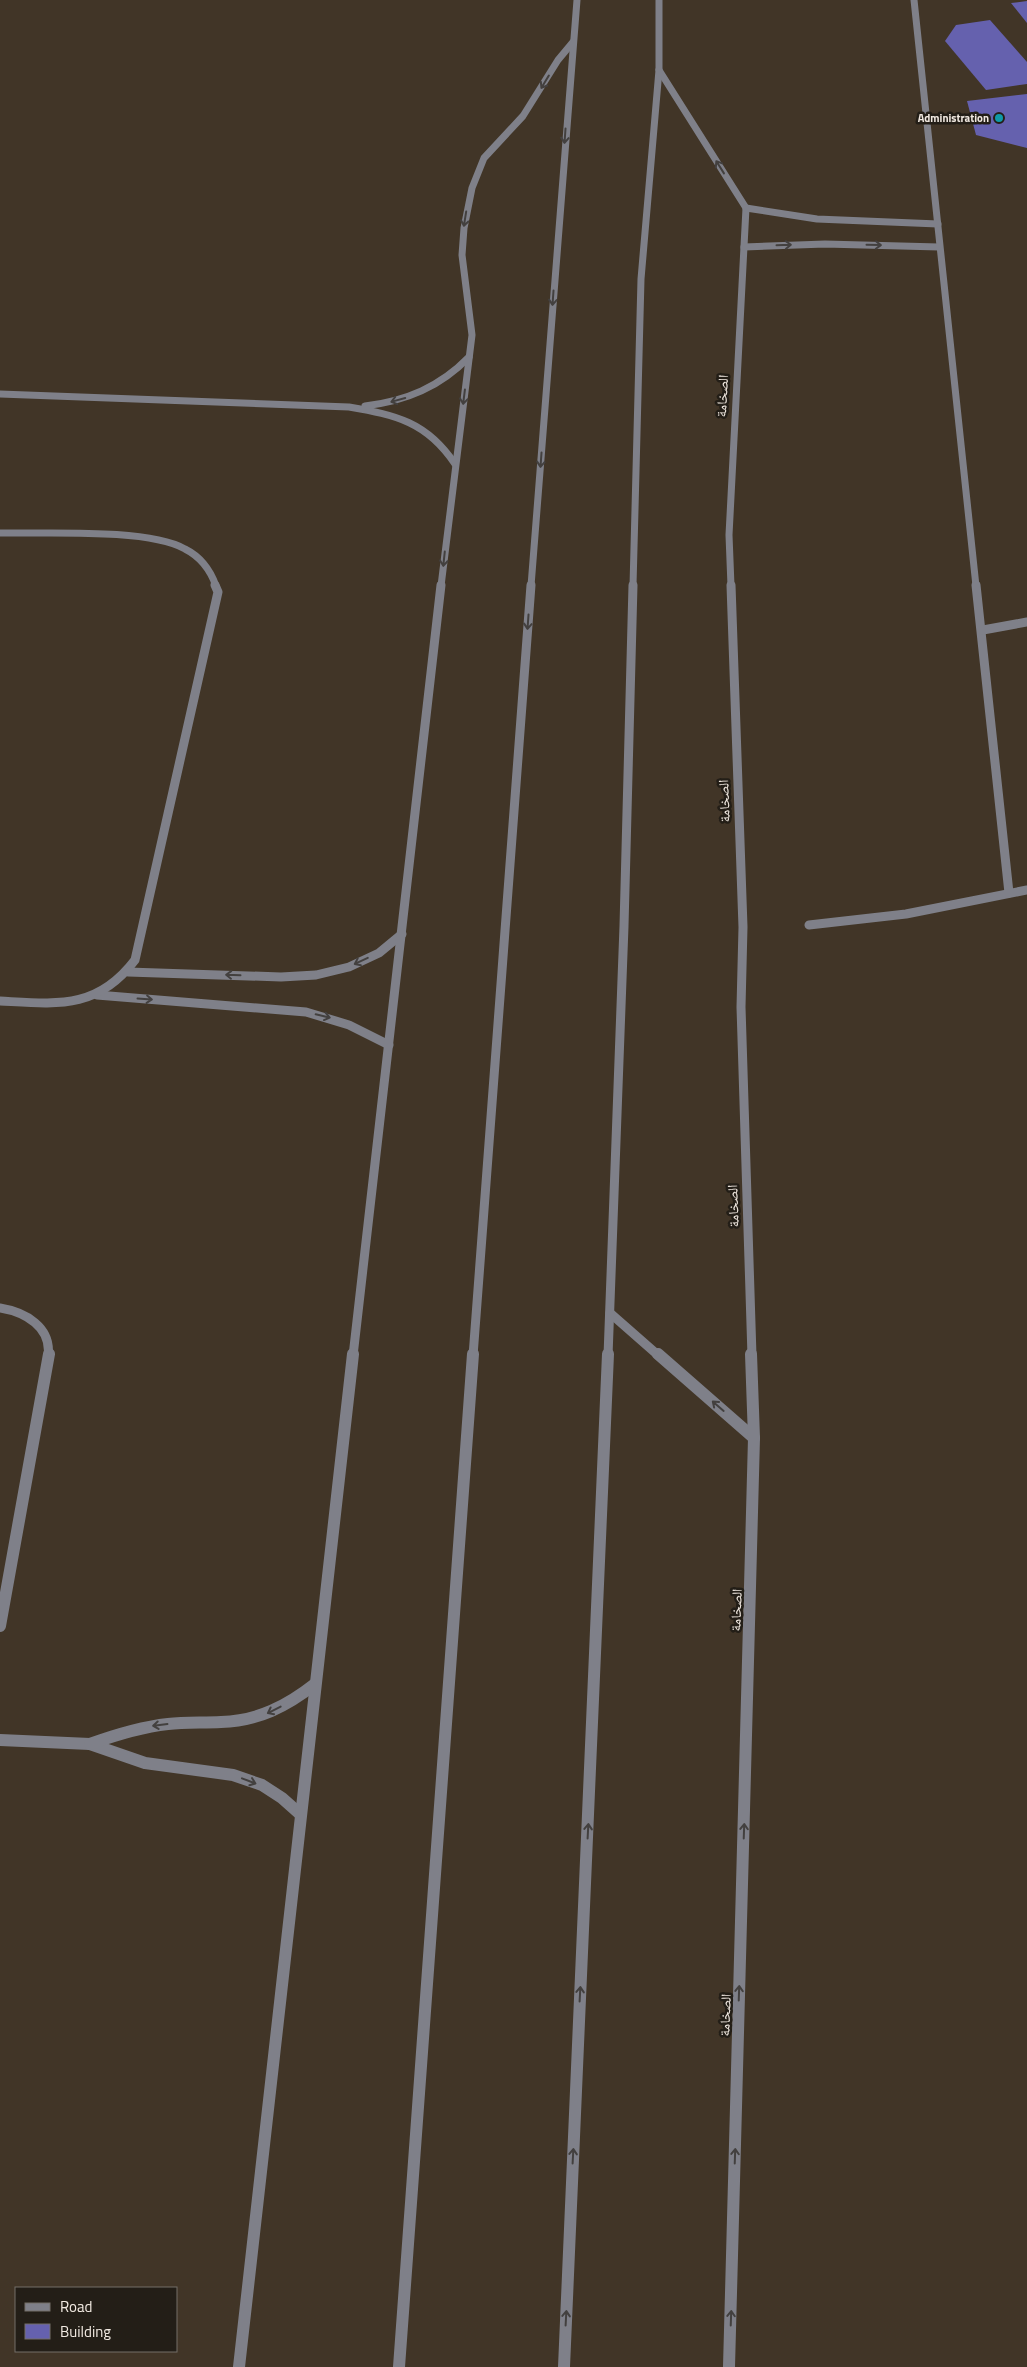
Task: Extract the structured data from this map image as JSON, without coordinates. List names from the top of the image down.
{
  "streets": {
    "street": ["الصخامة"]
  },
  "one_way": ["الصخامة"],
  "places": ["Administration"],
  "legend": ["Road", "Building"]
}
